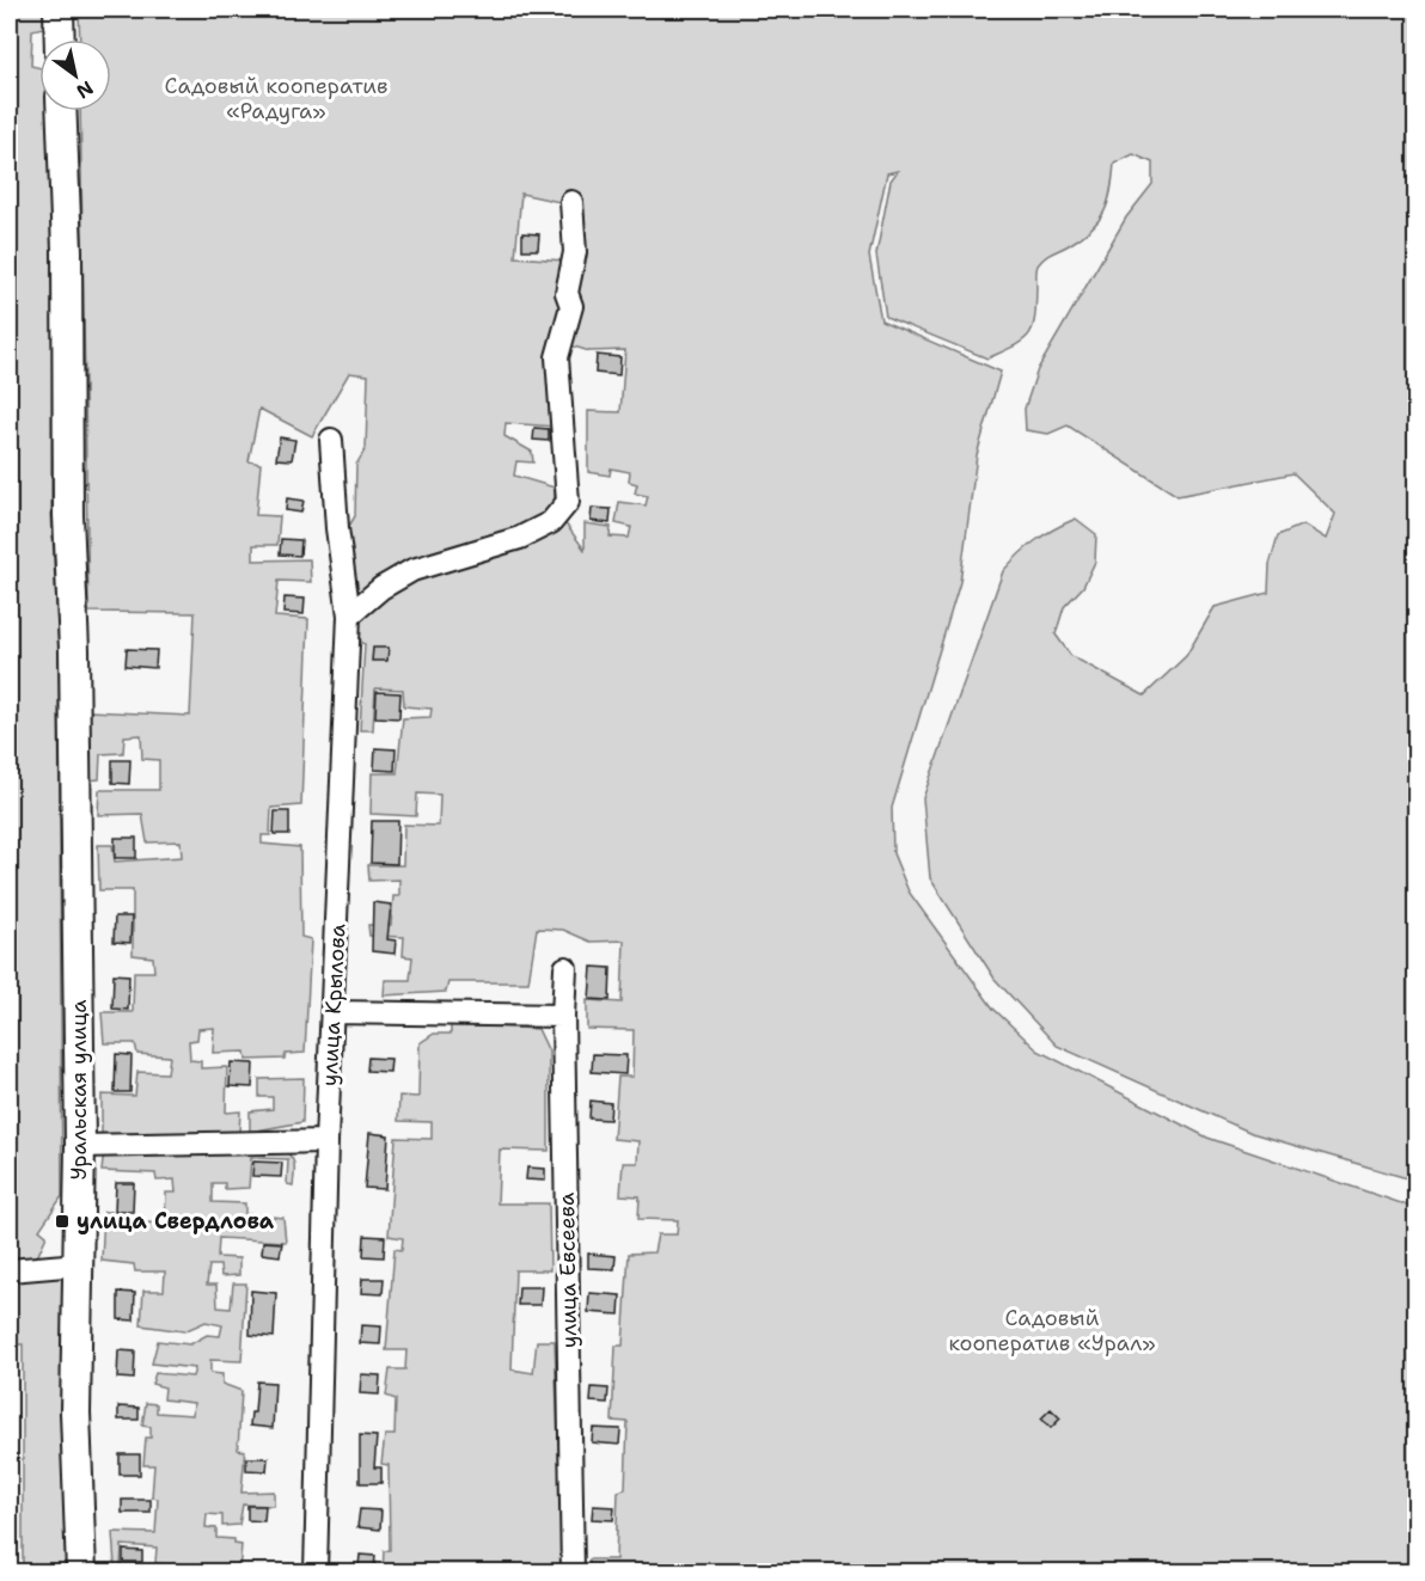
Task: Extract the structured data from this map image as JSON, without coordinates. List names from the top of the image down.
{
  "streets": {
    "main road": ["Уральская улица"],
    "street": ["улица Крылова", "улица Евсеева"]
  },
  "parks": ["Садовый кооператив «Радуга»", "Садовый кооператив «Урал»"],
  "places": {
    "transit": ["улица Свердлова"]
  },
  "north": "bottom right"
}
